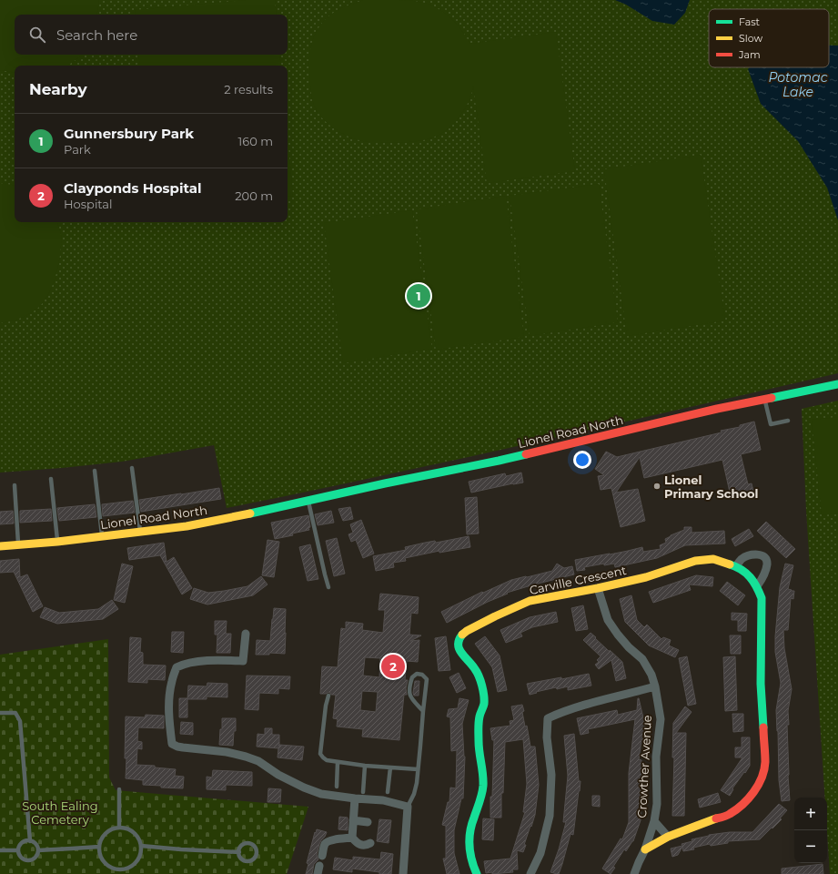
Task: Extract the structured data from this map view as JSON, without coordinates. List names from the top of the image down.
{
  "streets": {
    "street": ["Lionel Road North", "Carville Crescent", "Crowther Avenue"]
  },
  "crossings": [
    ["Carville Crescent", "Crowther Avenue"]
  ],
  "water": ["Potomac Lake"],
  "parks": ["South Ealing Cemetery"],
  "places": ["Lionel Primary School"],
  "legend": ["Fast", "Slow", "Jam"],
  "page": {
    "search": "Search here",
    "heading": ["Nearby", "2 results"],
    "list": [
      {
        "mark": "1",
        "name": "Gunnersbury Park",
        "note": "Park",
        "value": "160 m"
      },
      {
        "mark": "2",
        "name": "Clayponds Hospital",
        "note": "Hospital",
        "value": "200 m"
      }
    ],
    "pins": ["1", "2"],
    "map_buttons": ["+", "−"]
  }
}
